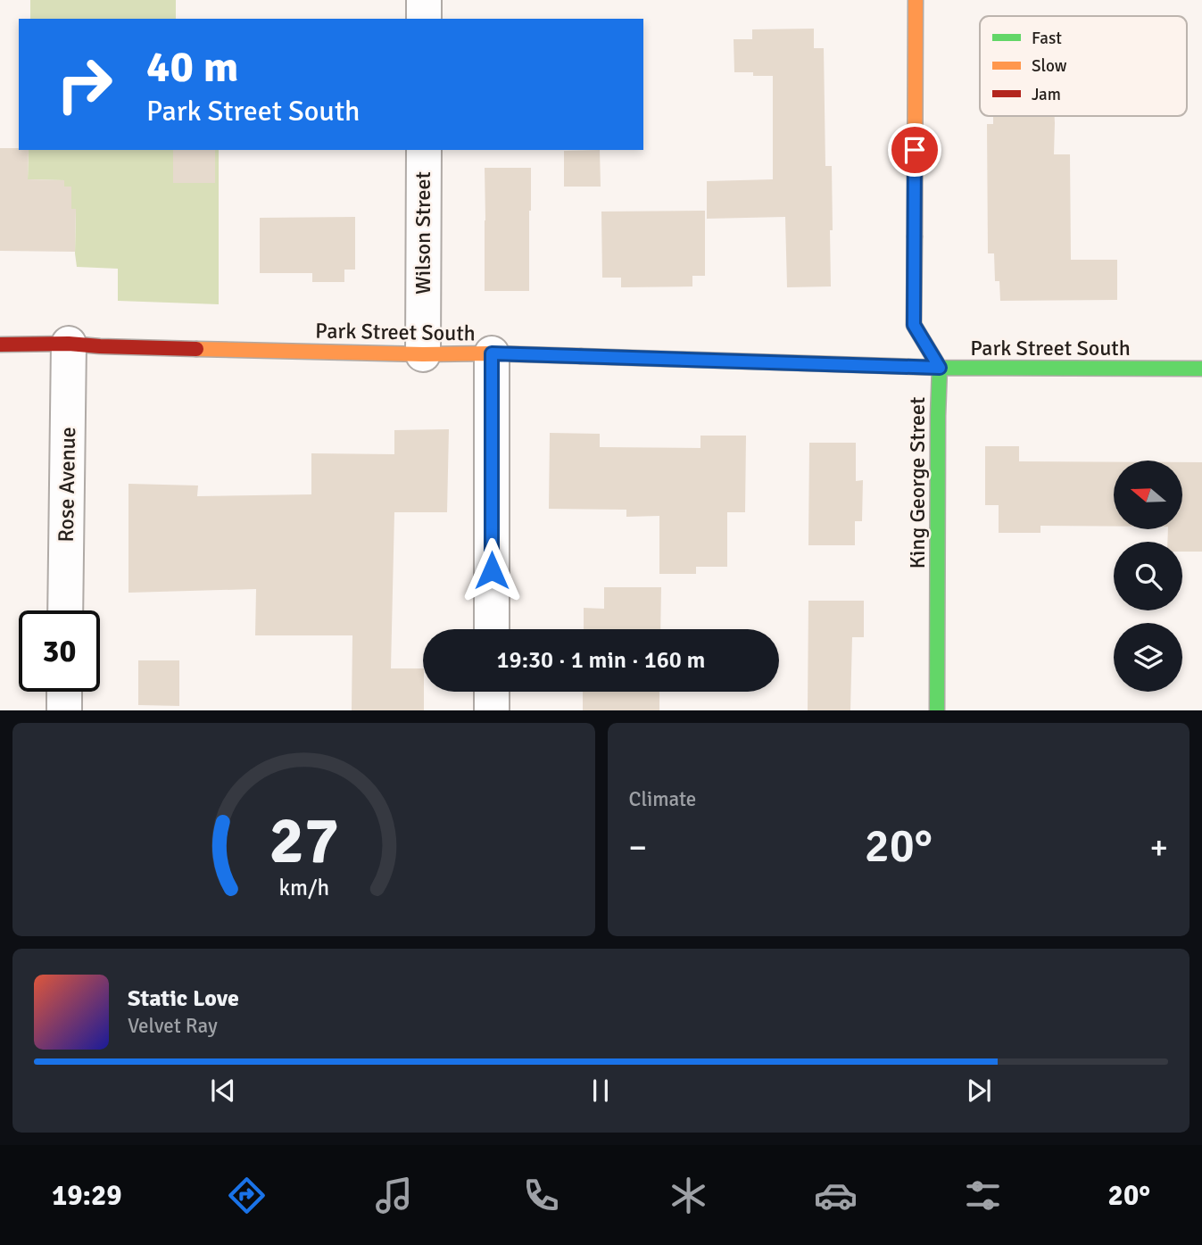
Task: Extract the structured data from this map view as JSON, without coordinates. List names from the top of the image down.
{
  "streets": {
    "street": [
      "Wilson Street",
      "Park Street South",
      "King George Street",
      "Rose Avenue"
    ]
  },
  "crossings": [
    ["Wilson Street", "Park Street South"],
    ["Park Street South", "King George Street"],
    ["Park Street South", "Rose Avenue"]
  ],
  "legend": ["Fast", "Slow", "Jam"],
  "north": "left",
  "page": {
    "turn": ["40 m", "Park Street South"],
    "limit": "30",
    "trip": "19:30 · 1 min · 160 m",
    "tile": "Climate",
    "heat": ["−", "20°", "+"],
    "song": ["Static Love", "Velvet Ray"],
    "tabs": ["19:29", "20°"],
    "gauge": ["27", "km/h"]
  }
}
